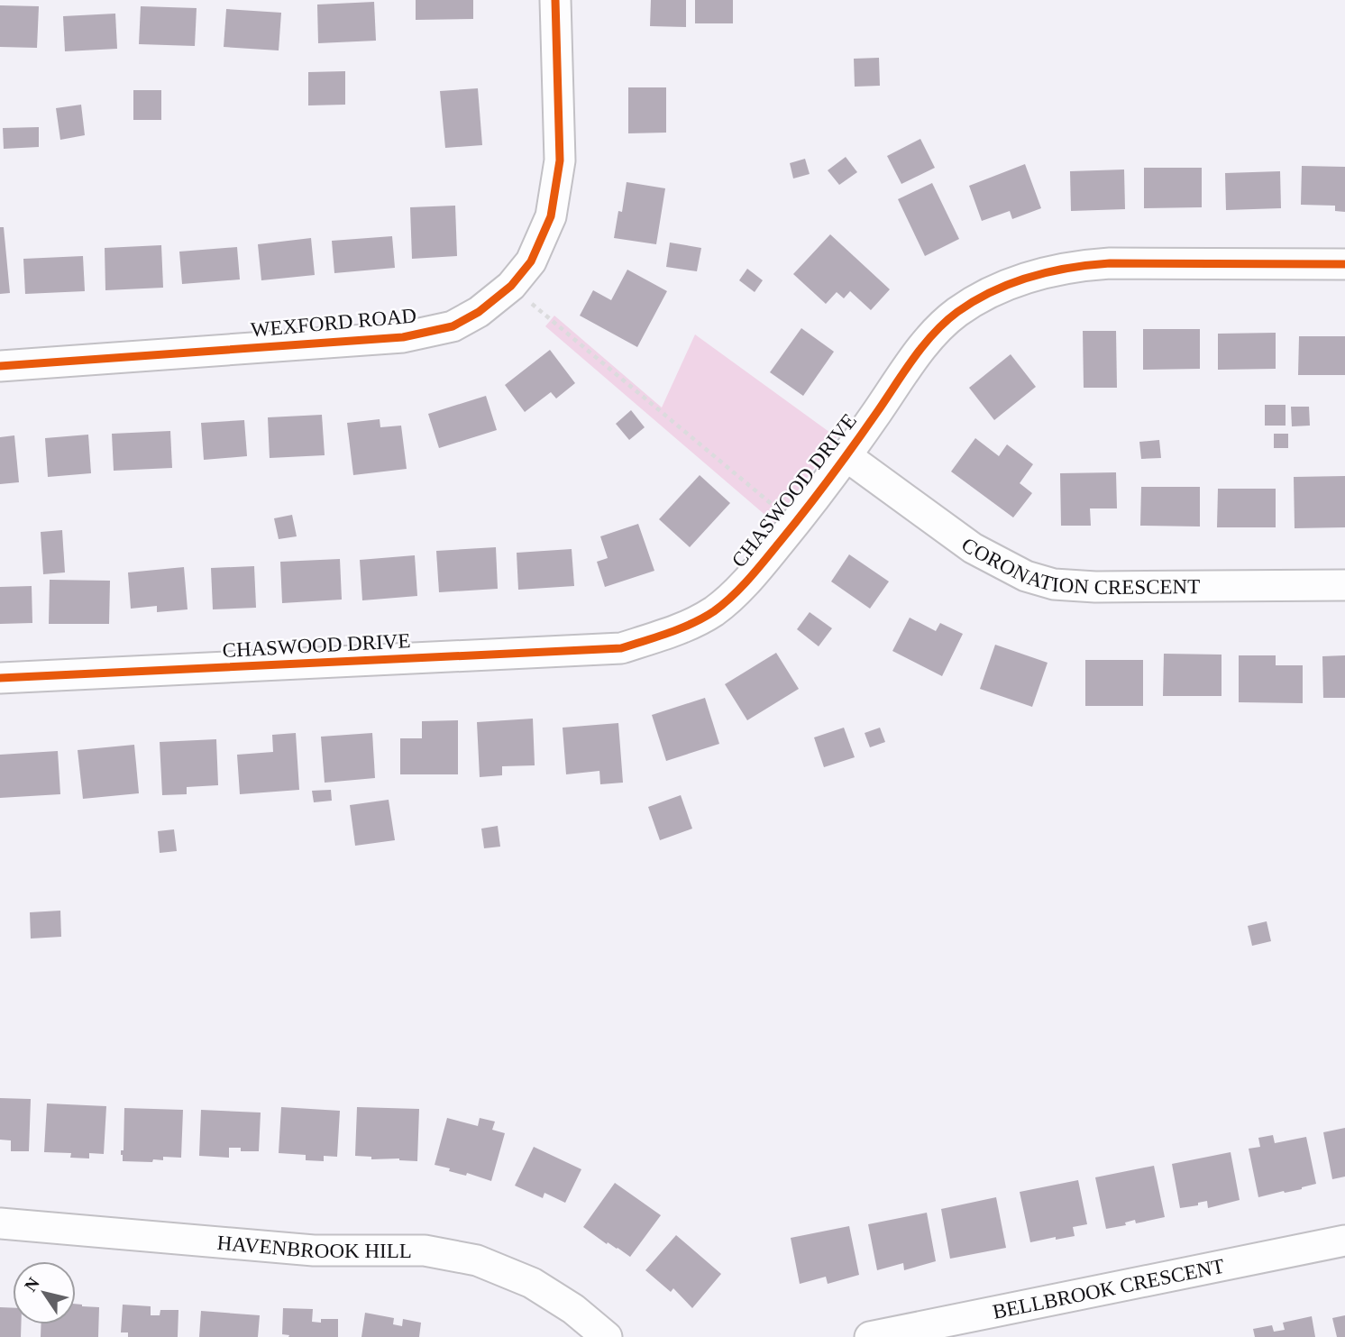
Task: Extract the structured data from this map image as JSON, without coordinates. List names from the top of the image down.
{
  "streets": {
    "street": [
      "WEXFORD ROAD",
      "CHASWOOD DRIVE",
      "CORONATION CRESCENT",
      "HAVENBROOK HILL",
      "BELLBROOK CRESCENT"
    ]
  },
  "crossings": [
    ["CHASWOOD DRIVE", "CORONATION CRESCENT"]
  ],
  "north": "top left"
}
